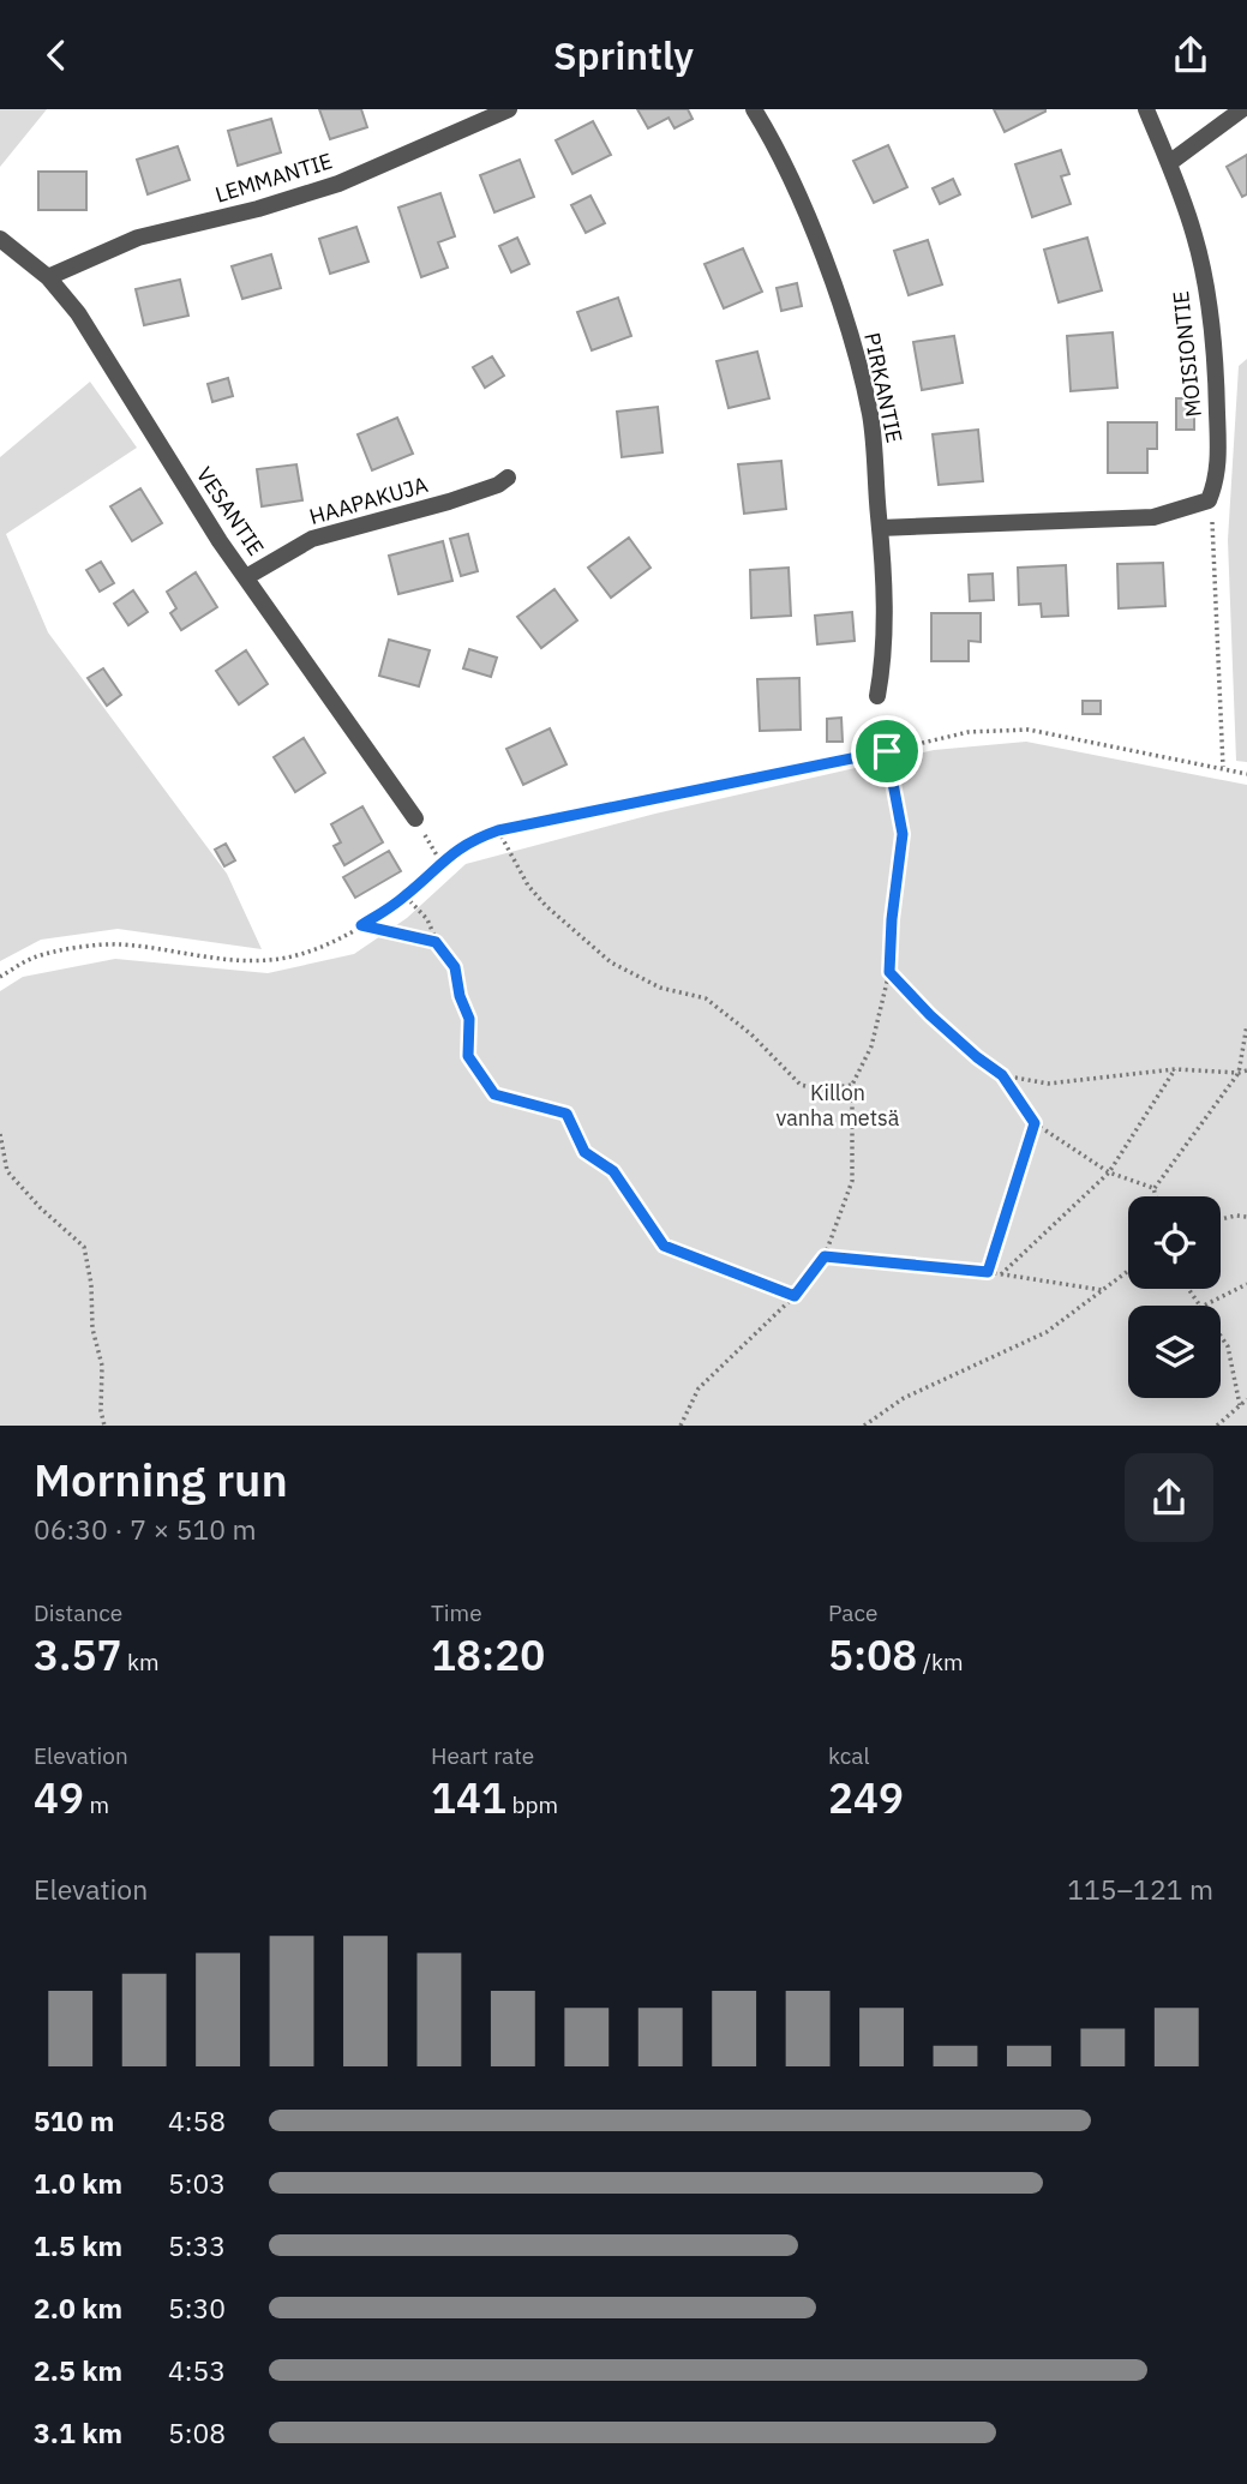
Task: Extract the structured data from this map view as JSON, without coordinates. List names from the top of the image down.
{
  "streets": {
    "street": [
      "LEMMANTIE",
      "MOISIONTIE",
      "PIRKANTIE",
      "HAAPAKUJA",
      "VESANTIE"
    ]
  },
  "crossings": [
    ["LEMMANTIE", "VESANTIE"],
    ["HAAPAKUJA", "VESANTIE"]
  ],
  "parks": ["Killon vanha metsä"],
  "page": {
    "header": "Sprintly",
    "heading": ["Morning run", "06:30 · 7 × 510 m"],
    "stats": [
      ["Distance", "3.57 km"],
      ["Time", "18:20"],
      ["Pace", "5:08 /km"],
      ["Elevation", "49 m"],
      ["Heart rate", "141 bpm"],
      ["kcal", "249"]
    ],
    "chart": ["Elevation", "115–121 m"],
    "list": [
      {
        "name": "510 m",
        "note": "4:58"
      },
      {
        "name": "1.0 km",
        "note": "5:03"
      },
      {
        "name": "1.5 km",
        "note": "5:33"
      },
      {
        "name": "2.0 km",
        "note": "5:30"
      },
      {
        "name": "2.5 km",
        "note": "4:53"
      },
      {
        "name": "3.1 km",
        "note": "5:08"
      }
    ]
  }
}
